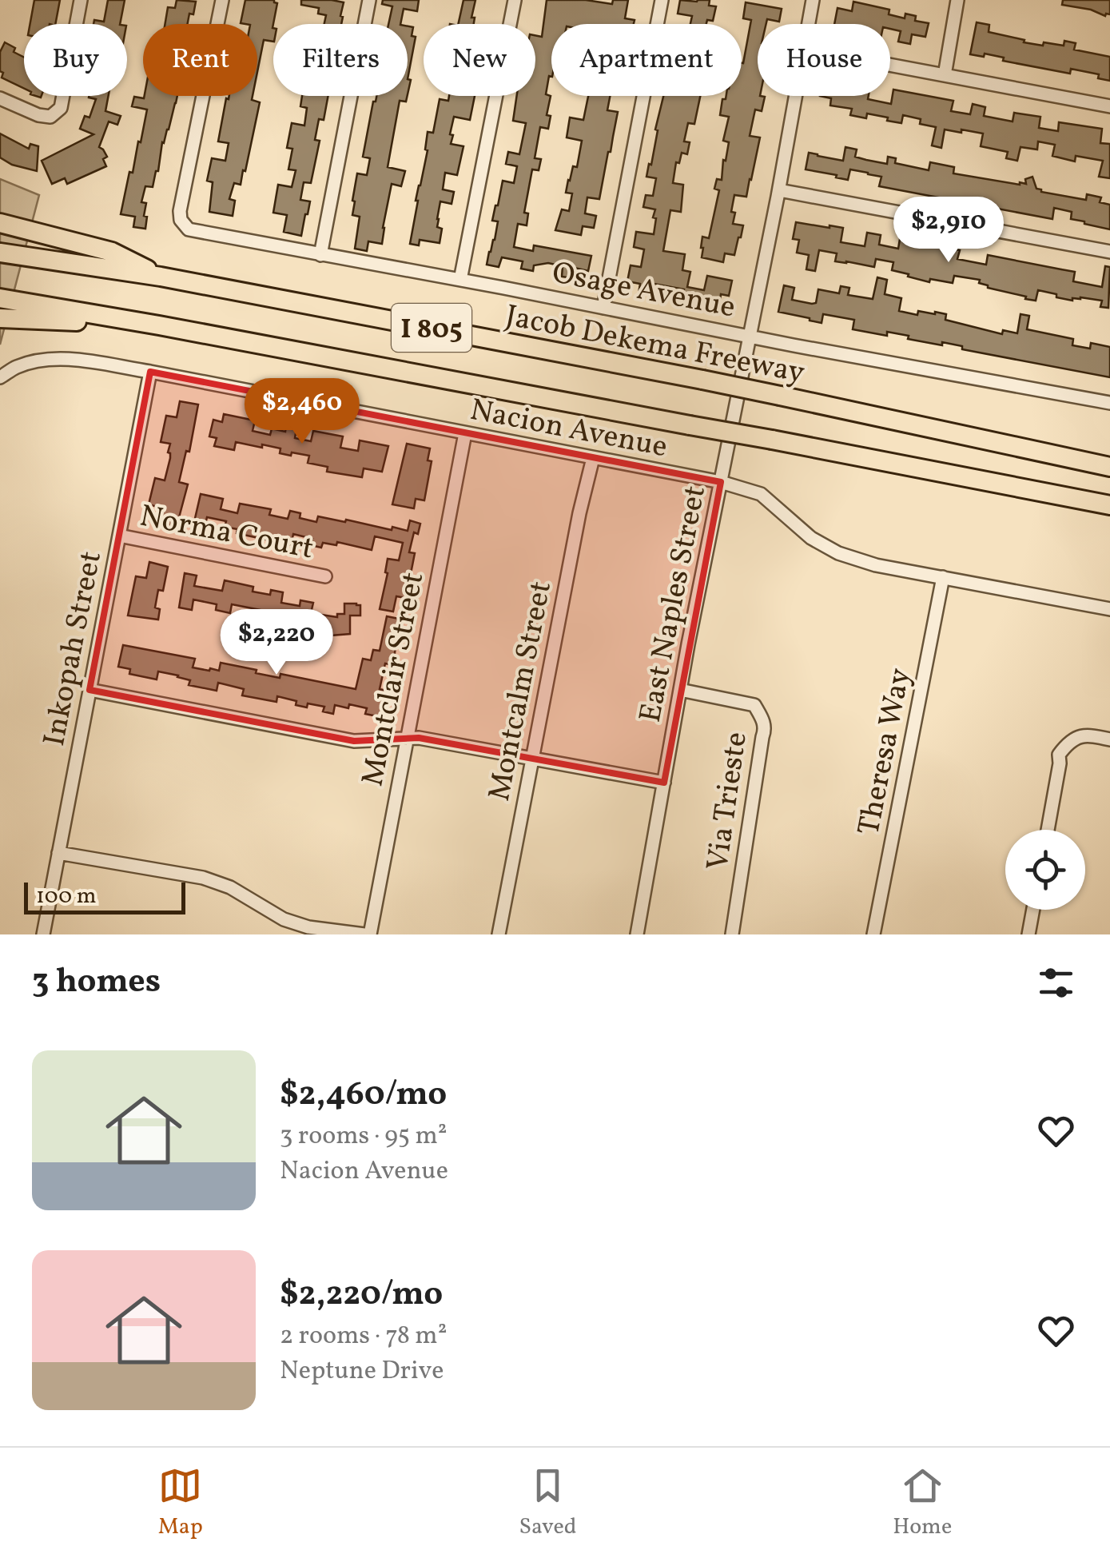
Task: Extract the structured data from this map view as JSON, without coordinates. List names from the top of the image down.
{
  "streets": {
    "highway": ["I 805", "Jacob Dekema Freeway"],
    "street": [
      "Osage Avenue",
      "Nacion Avenue",
      "Norma Court",
      "East Naples Street",
      "Inkopah Street",
      "Montclair Street",
      "Montcalm Street",
      "Theresa Way",
      "Via Trieste"
    ]
  },
  "crossings": [
    ["Osage Avenue", "East Naples Street"],
    ["Nacion Avenue", "East Naples Street"],
    ["Nacion Avenue", "Inkopah Street"],
    ["Nacion Avenue", "Montclair Street"],
    ["Nacion Avenue", "Montcalm Street"],
    ["Nacion Avenue", "Theresa Way"],
    ["Norma Court", "Inkopah Street"],
    ["East Naples Street", "Via Trieste"]
  ],
  "scale_bar": "100 m",
  "page": {
    "chip": [
      "Buy",
      "Rent",
      "Filters",
      "New",
      "Apartment",
      "House"
    ],
    "price": ["$2,910", "$2,460", "$2,220"],
    "scale": "100 m",
    "heading": "3 homes",
    "list": [
      {
        "name": "$2,460/mo",
        "note": "3 rooms · 95 m² · Nacion Avenue"
      },
      {
        "name": "$2,220/mo",
        "note": "2 rooms · 78 m² · Neptune Drive"
      }
    ],
    "tabs": ["Map", "Saved", "Home"]
  }
}
